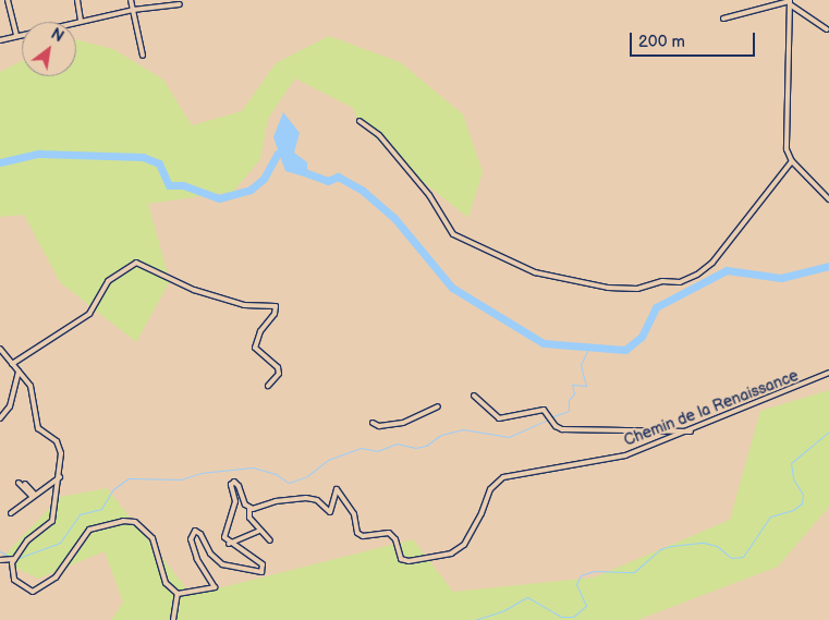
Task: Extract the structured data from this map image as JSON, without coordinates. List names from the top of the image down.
{
  "streets": {
    "street": ["Chemin de la Renaissance"]
  },
  "scale_bar": "200 m",
  "north": "top right"
}
